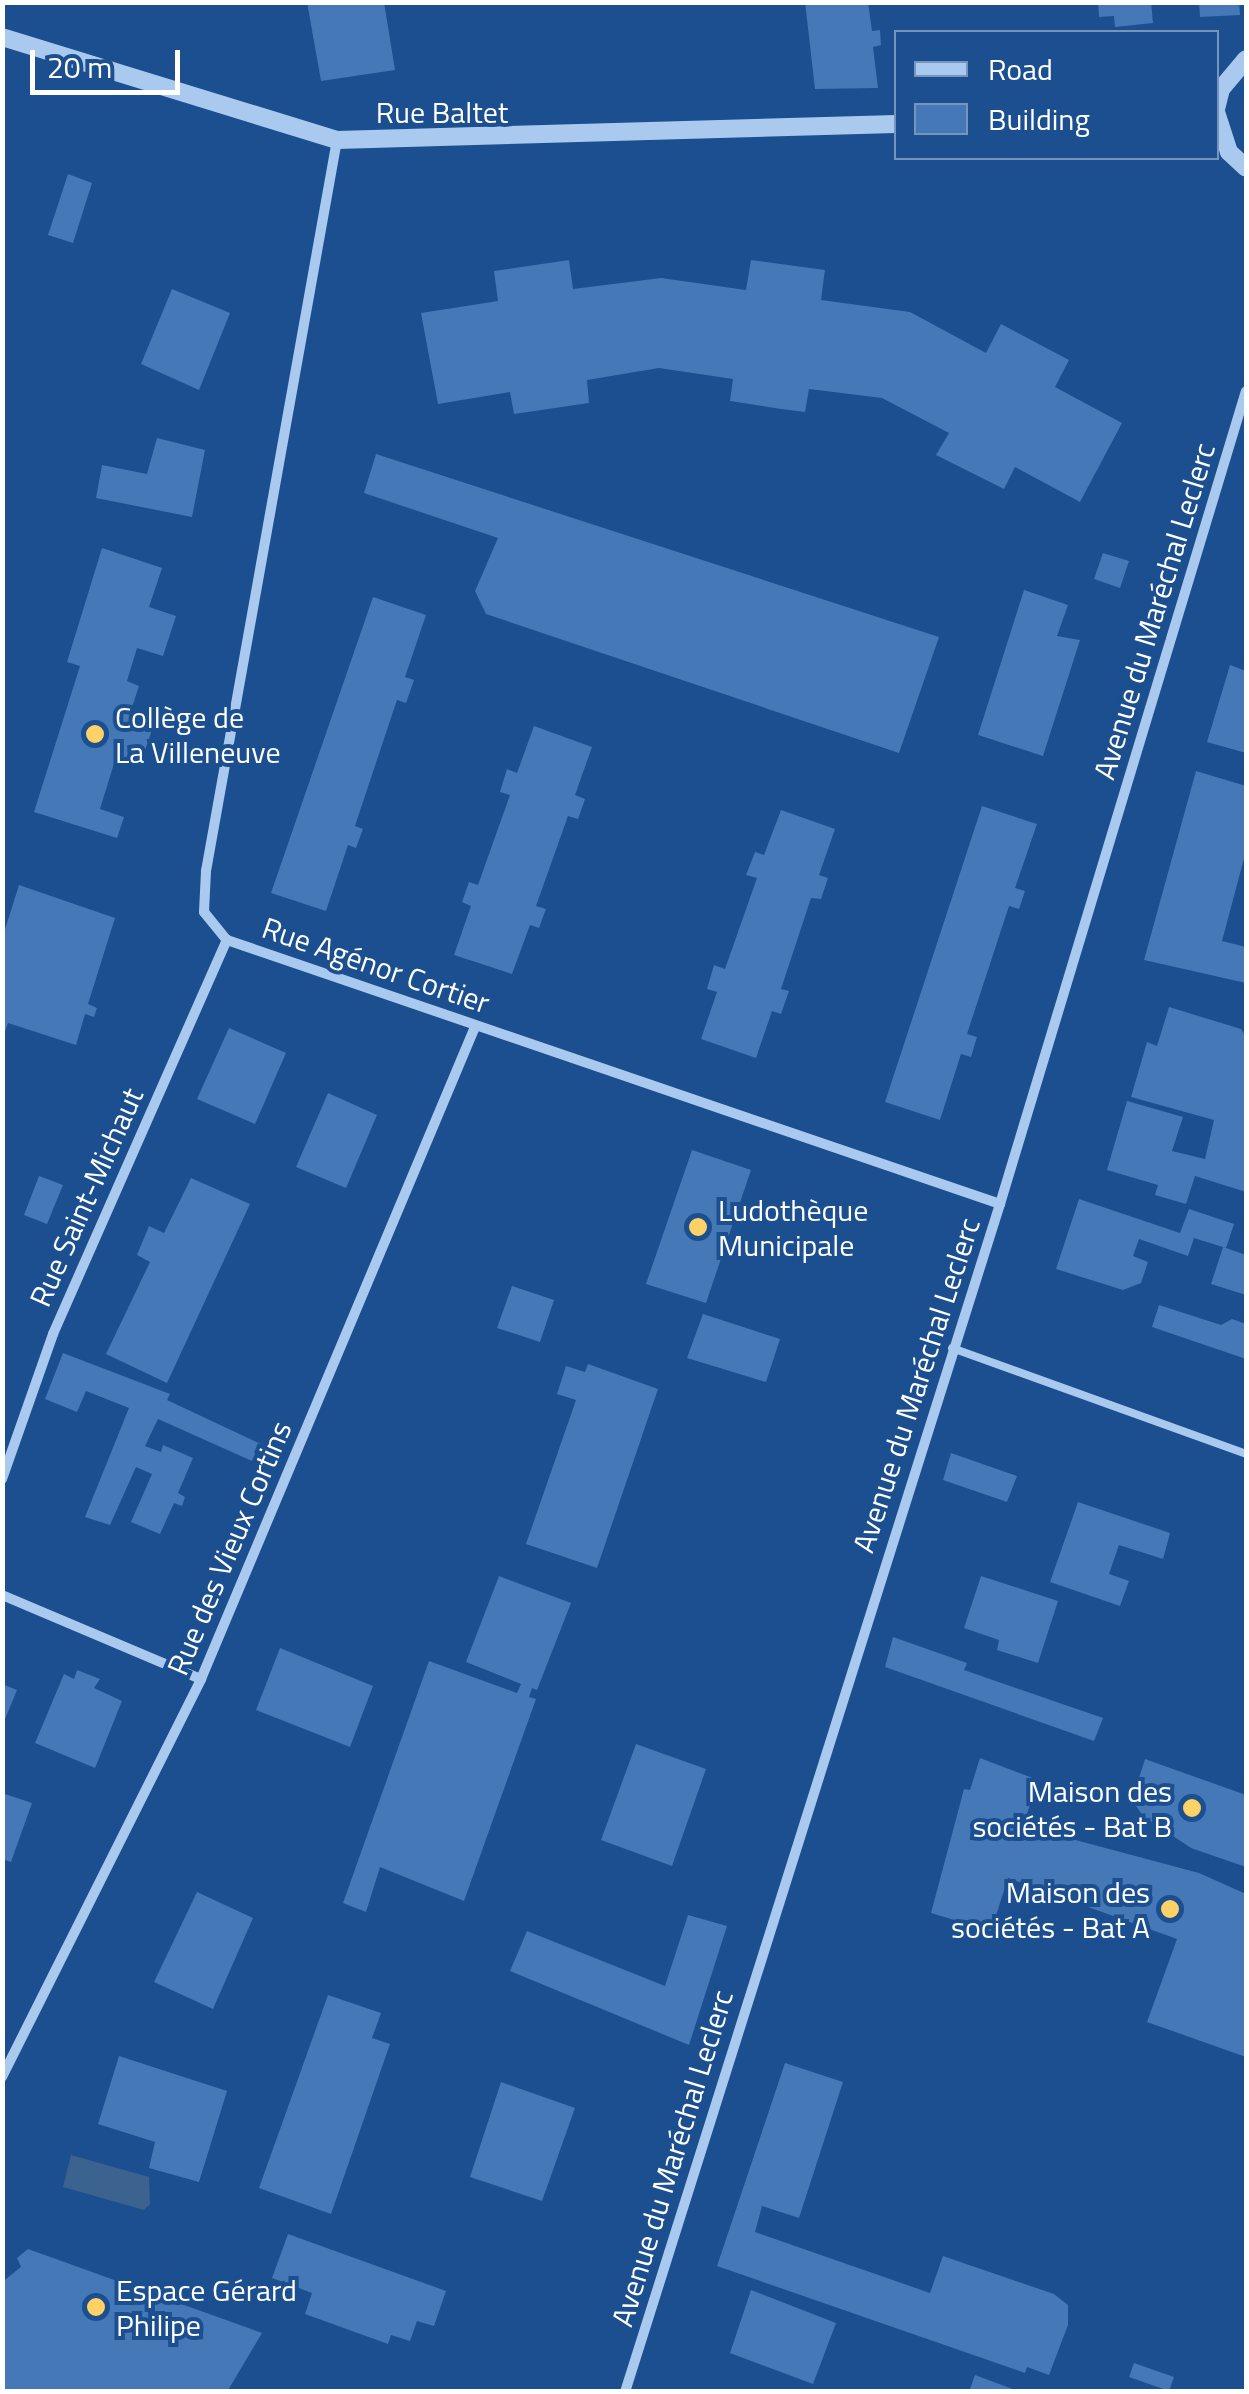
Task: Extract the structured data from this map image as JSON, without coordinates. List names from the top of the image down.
{
  "streets": {
    "street": [
      "Rue Baltet",
      "Avenue du Maréchal Leclerc",
      "Rue Agénor Cortier",
      "Rue Saint-Michaut",
      "Rue des Vieux Cortins"
    ]
  },
  "crossings": [
    ["Rue Baltet", "Rue Agénor Cortier"],
    ["Avenue du Maréchal Leclerc", "Rue Agénor Cortier"],
    ["Rue Agénor Cortier", "Rue Saint-Michaut"],
    ["Rue Agénor Cortier", "Rue des Vieux Cortins"]
  ],
  "places": [
    "Collège de La Villeneuve",
    "Ludothèque Municipale",
    "Maison des sociétés - Bat B",
    "Maison des sociétés - Bat A",
    "Espace Gérard Philipe"
  ],
  "legend": ["Road", "Building"],
  "scale_bar": "20 m"
}
